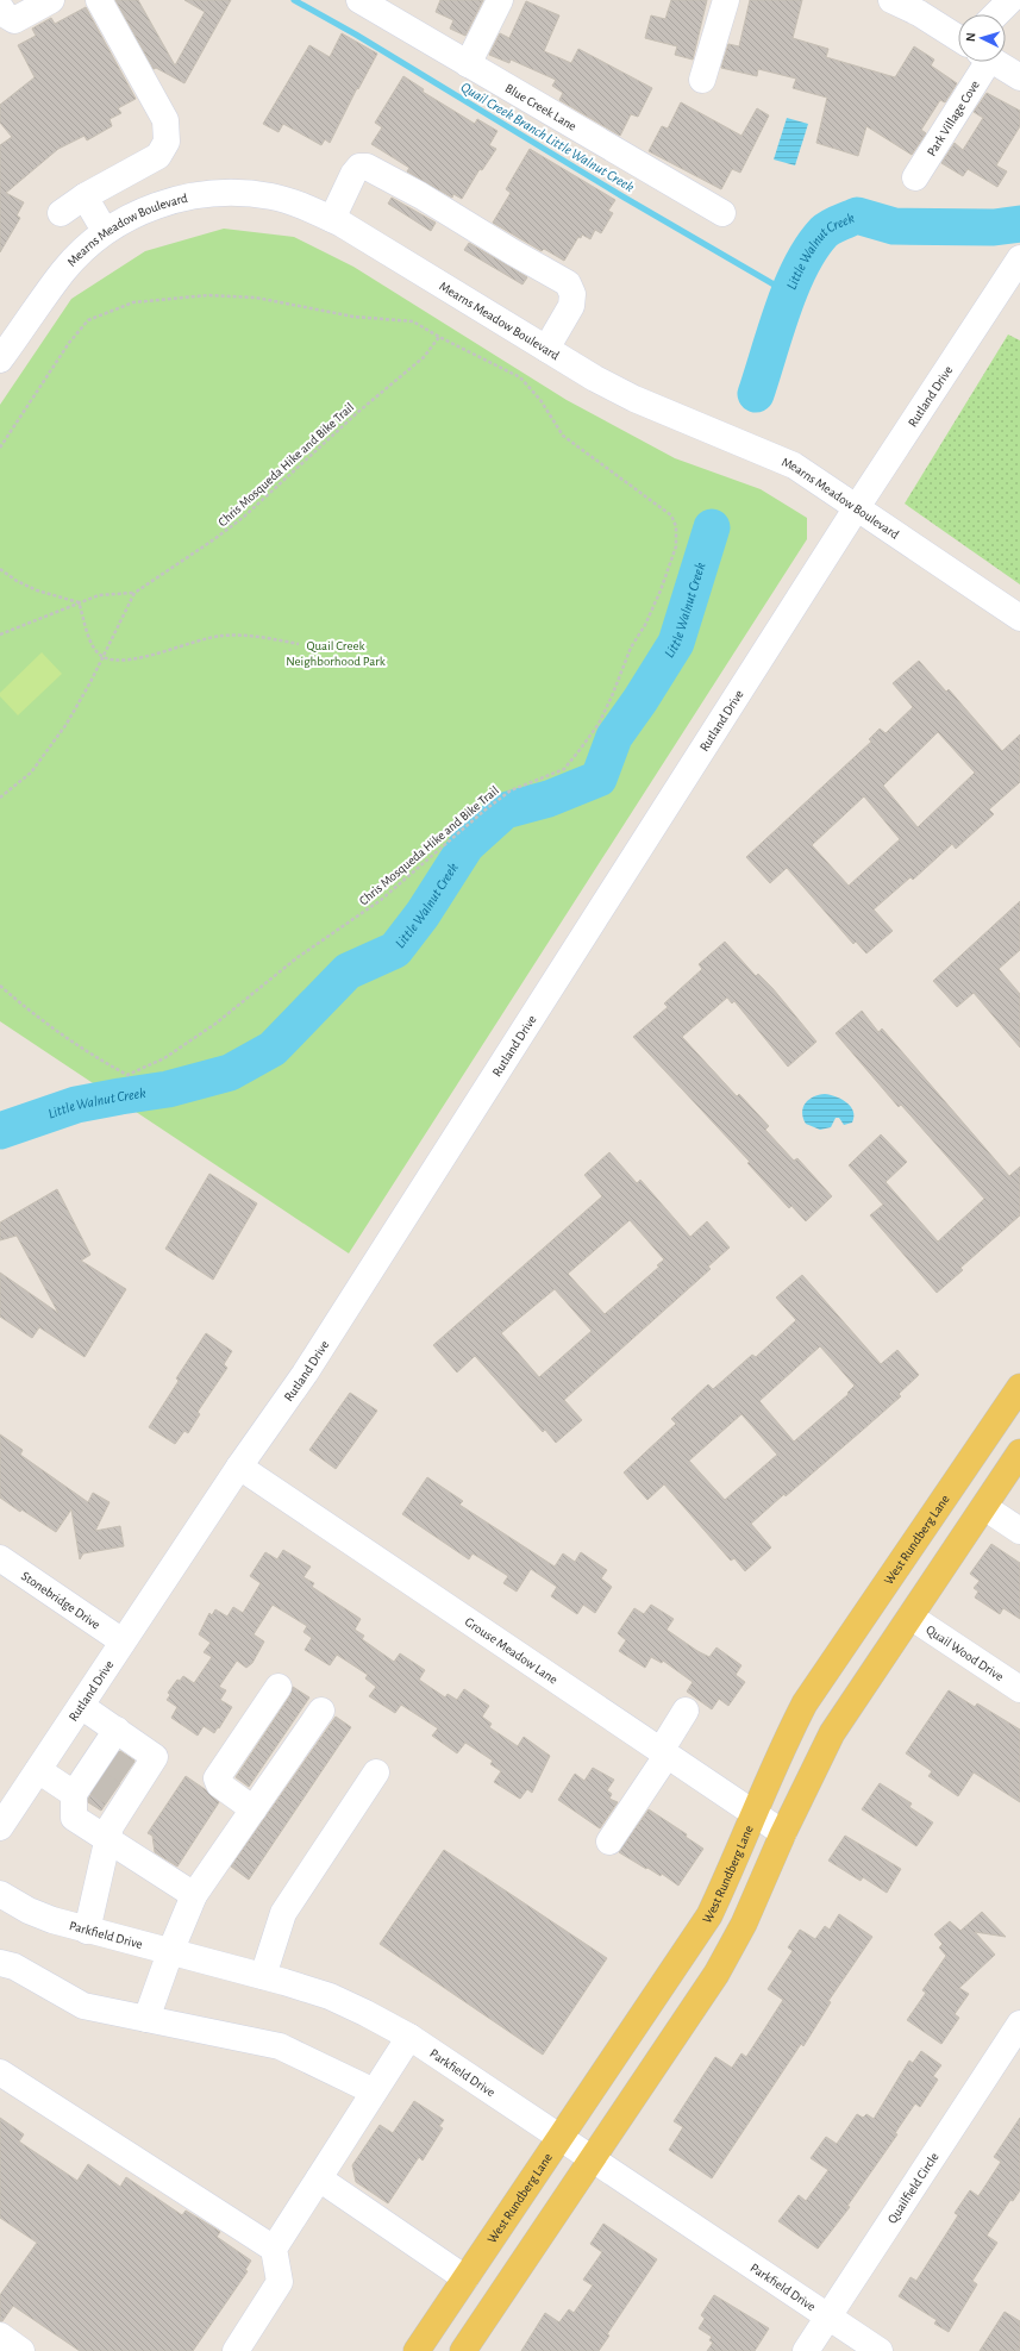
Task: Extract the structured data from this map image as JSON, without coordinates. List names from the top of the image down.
{
  "streets": {
    "main road": ["West Rundberg Lane"],
    "street": [
      "Blue Creek Lane",
      "Park Village Cove",
      "Mearns Meadow Boulevard",
      "Rutland Drive",
      "Stonebridge Drive",
      "Grouse Meadow Lane",
      "Quail Wood Drive",
      "Parkfield Drive",
      "Quailfield Circle"
    ],
    "path": ["Chris Mosqueda Hike and Bike Trail"]
  },
  "crossings": [
    ["Mearns Meadow Boulevard", "Rutland Drive"],
    ["Rutland Drive", "Stonebridge Drive"],
    ["Rutland Drive", "Grouse Meadow Lane"],
    ["West Rundberg Lane", "Grouse Meadow Lane"],
    ["West Rundberg Lane", "Parkfield Drive"],
    ["Parkfield Drive", "Quailfield Circle"]
  ],
  "water": ["Quail Creek Branch Little Walnut Creek", "Little Walnut Creek"],
  "parks": ["Quail Creek Neighborhood Park"],
  "north": "left"
}
